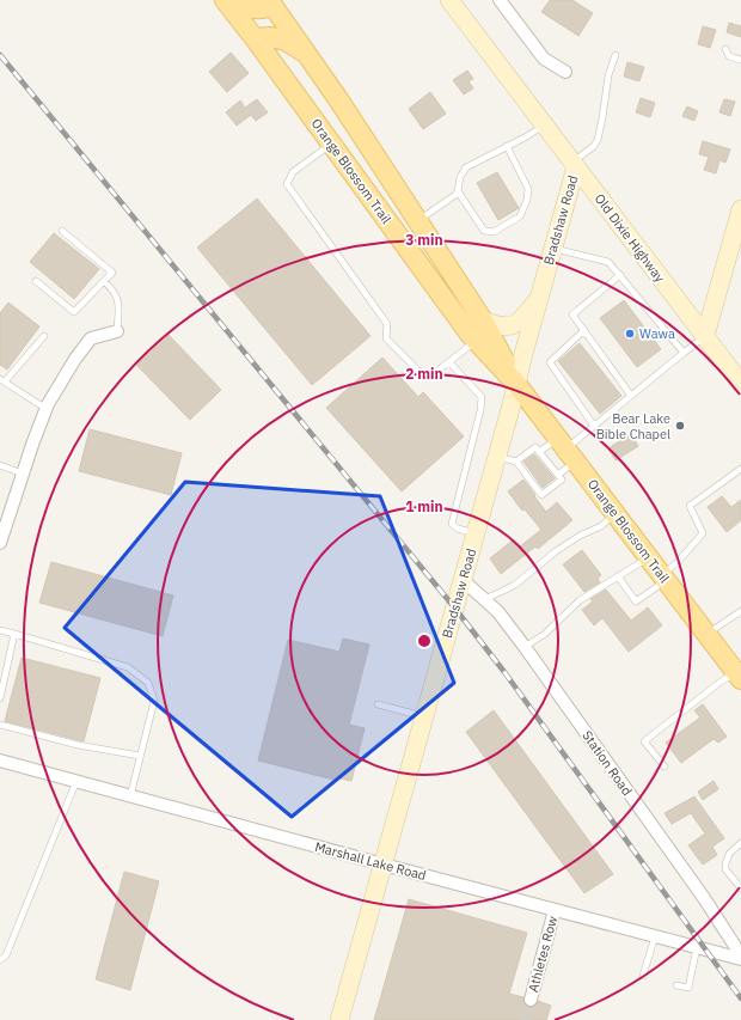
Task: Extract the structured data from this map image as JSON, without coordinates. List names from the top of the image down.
{
  "streets": {
    "main road": ["Orange Blossom Trail"],
    "street": [
      "Bradshaw Road",
      "Old Dixie Highway",
      "Station Road",
      "Marshall Lake Road",
      "Athletes Row"
    ]
  },
  "crossings": [
    ["Orange Blossom Trail", "Bradshaw Road"],
    ["Bradshaw Road", "Old Dixie Highway"],
    ["Bradshaw Road", "Station Road"],
    ["Bradshaw Road", "Marshall Lake Road"],
    ["Station Road", "Marshall Lake Road"],
    ["Marshall Lake Road", "Athletes Row"]
  ],
  "places": ["Wawa", "Bear Lake Bible Chapel"],
  "rings": ["3 min", "2 min", "1 min"]
}
